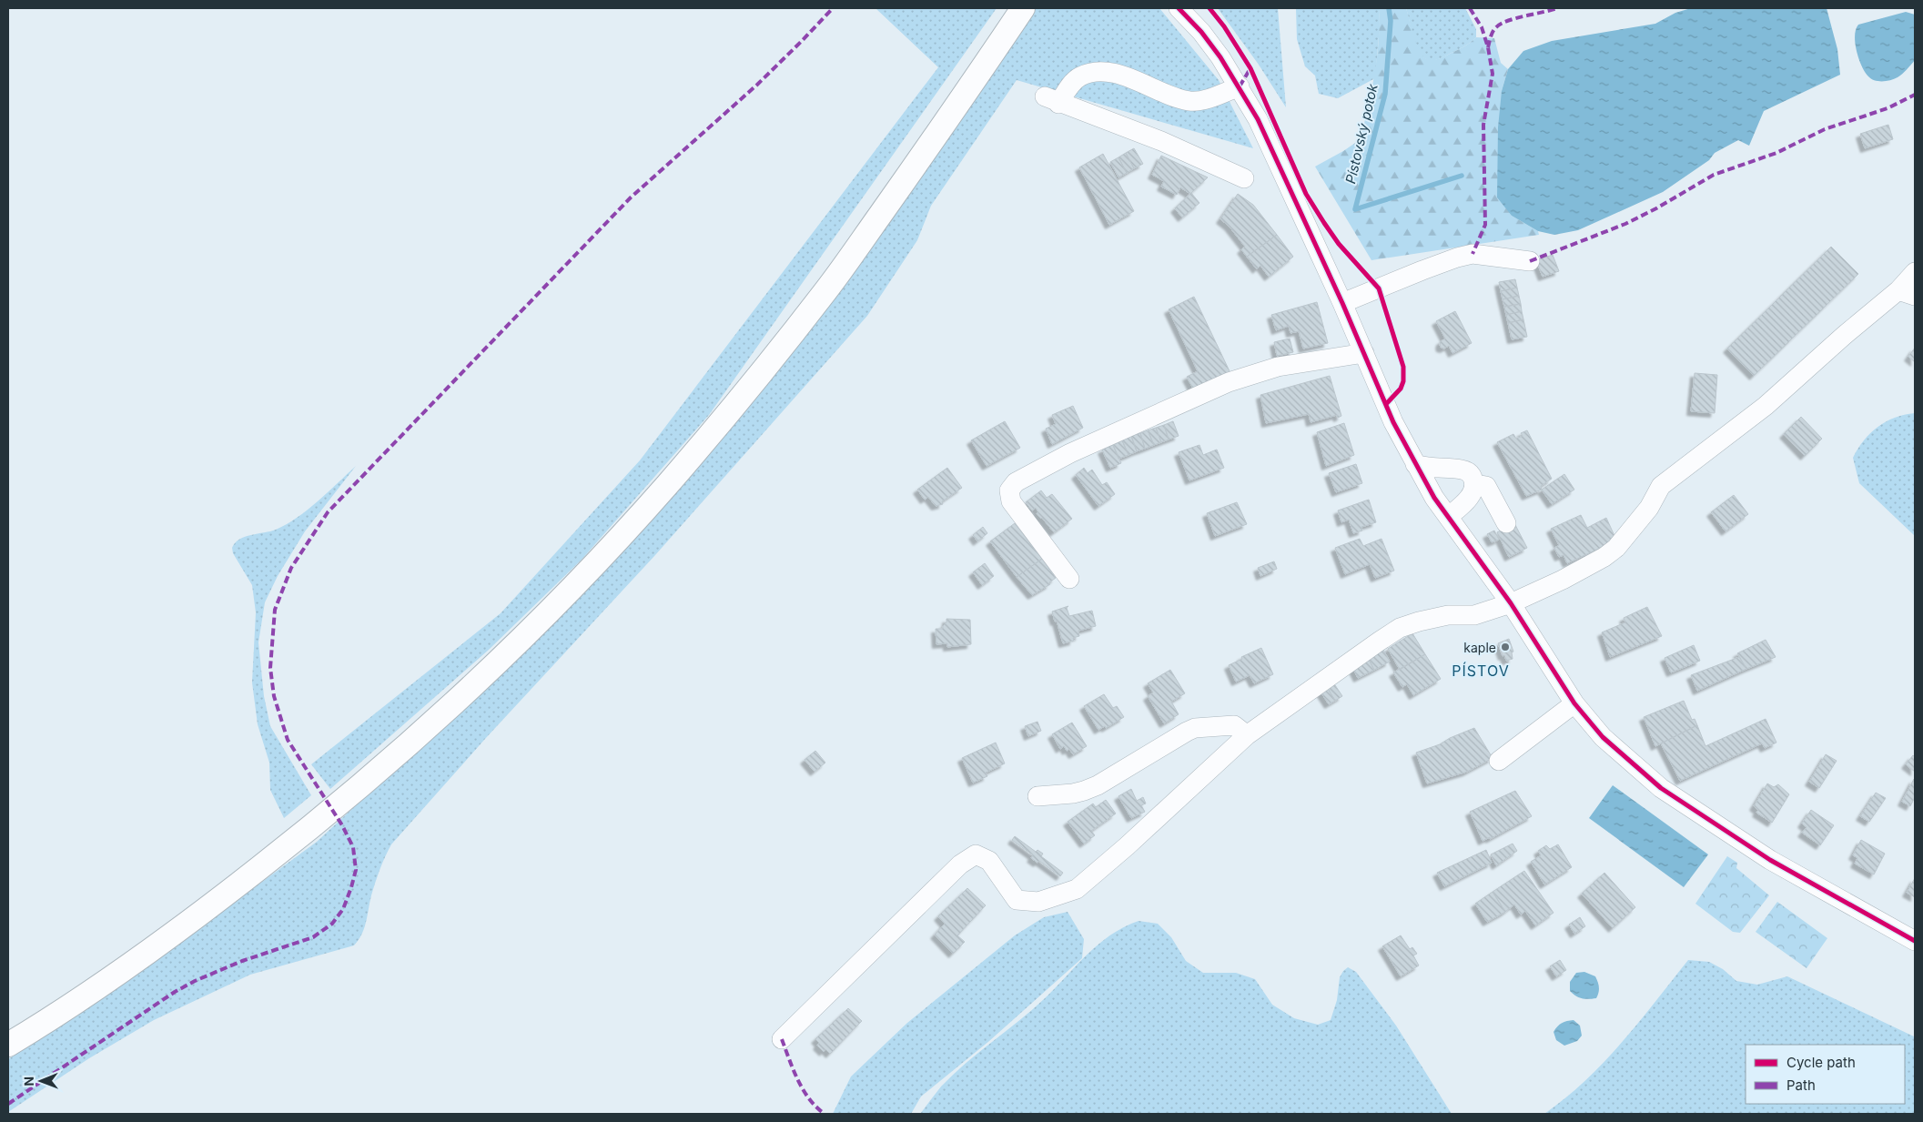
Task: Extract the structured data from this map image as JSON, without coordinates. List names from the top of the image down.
{
  "districts": ["PÍSTOV"],
  "water": ["Pístovský potok"],
  "places": ["kaple"],
  "legend": ["Cycle path", "Path"],
  "north": "left"
}
